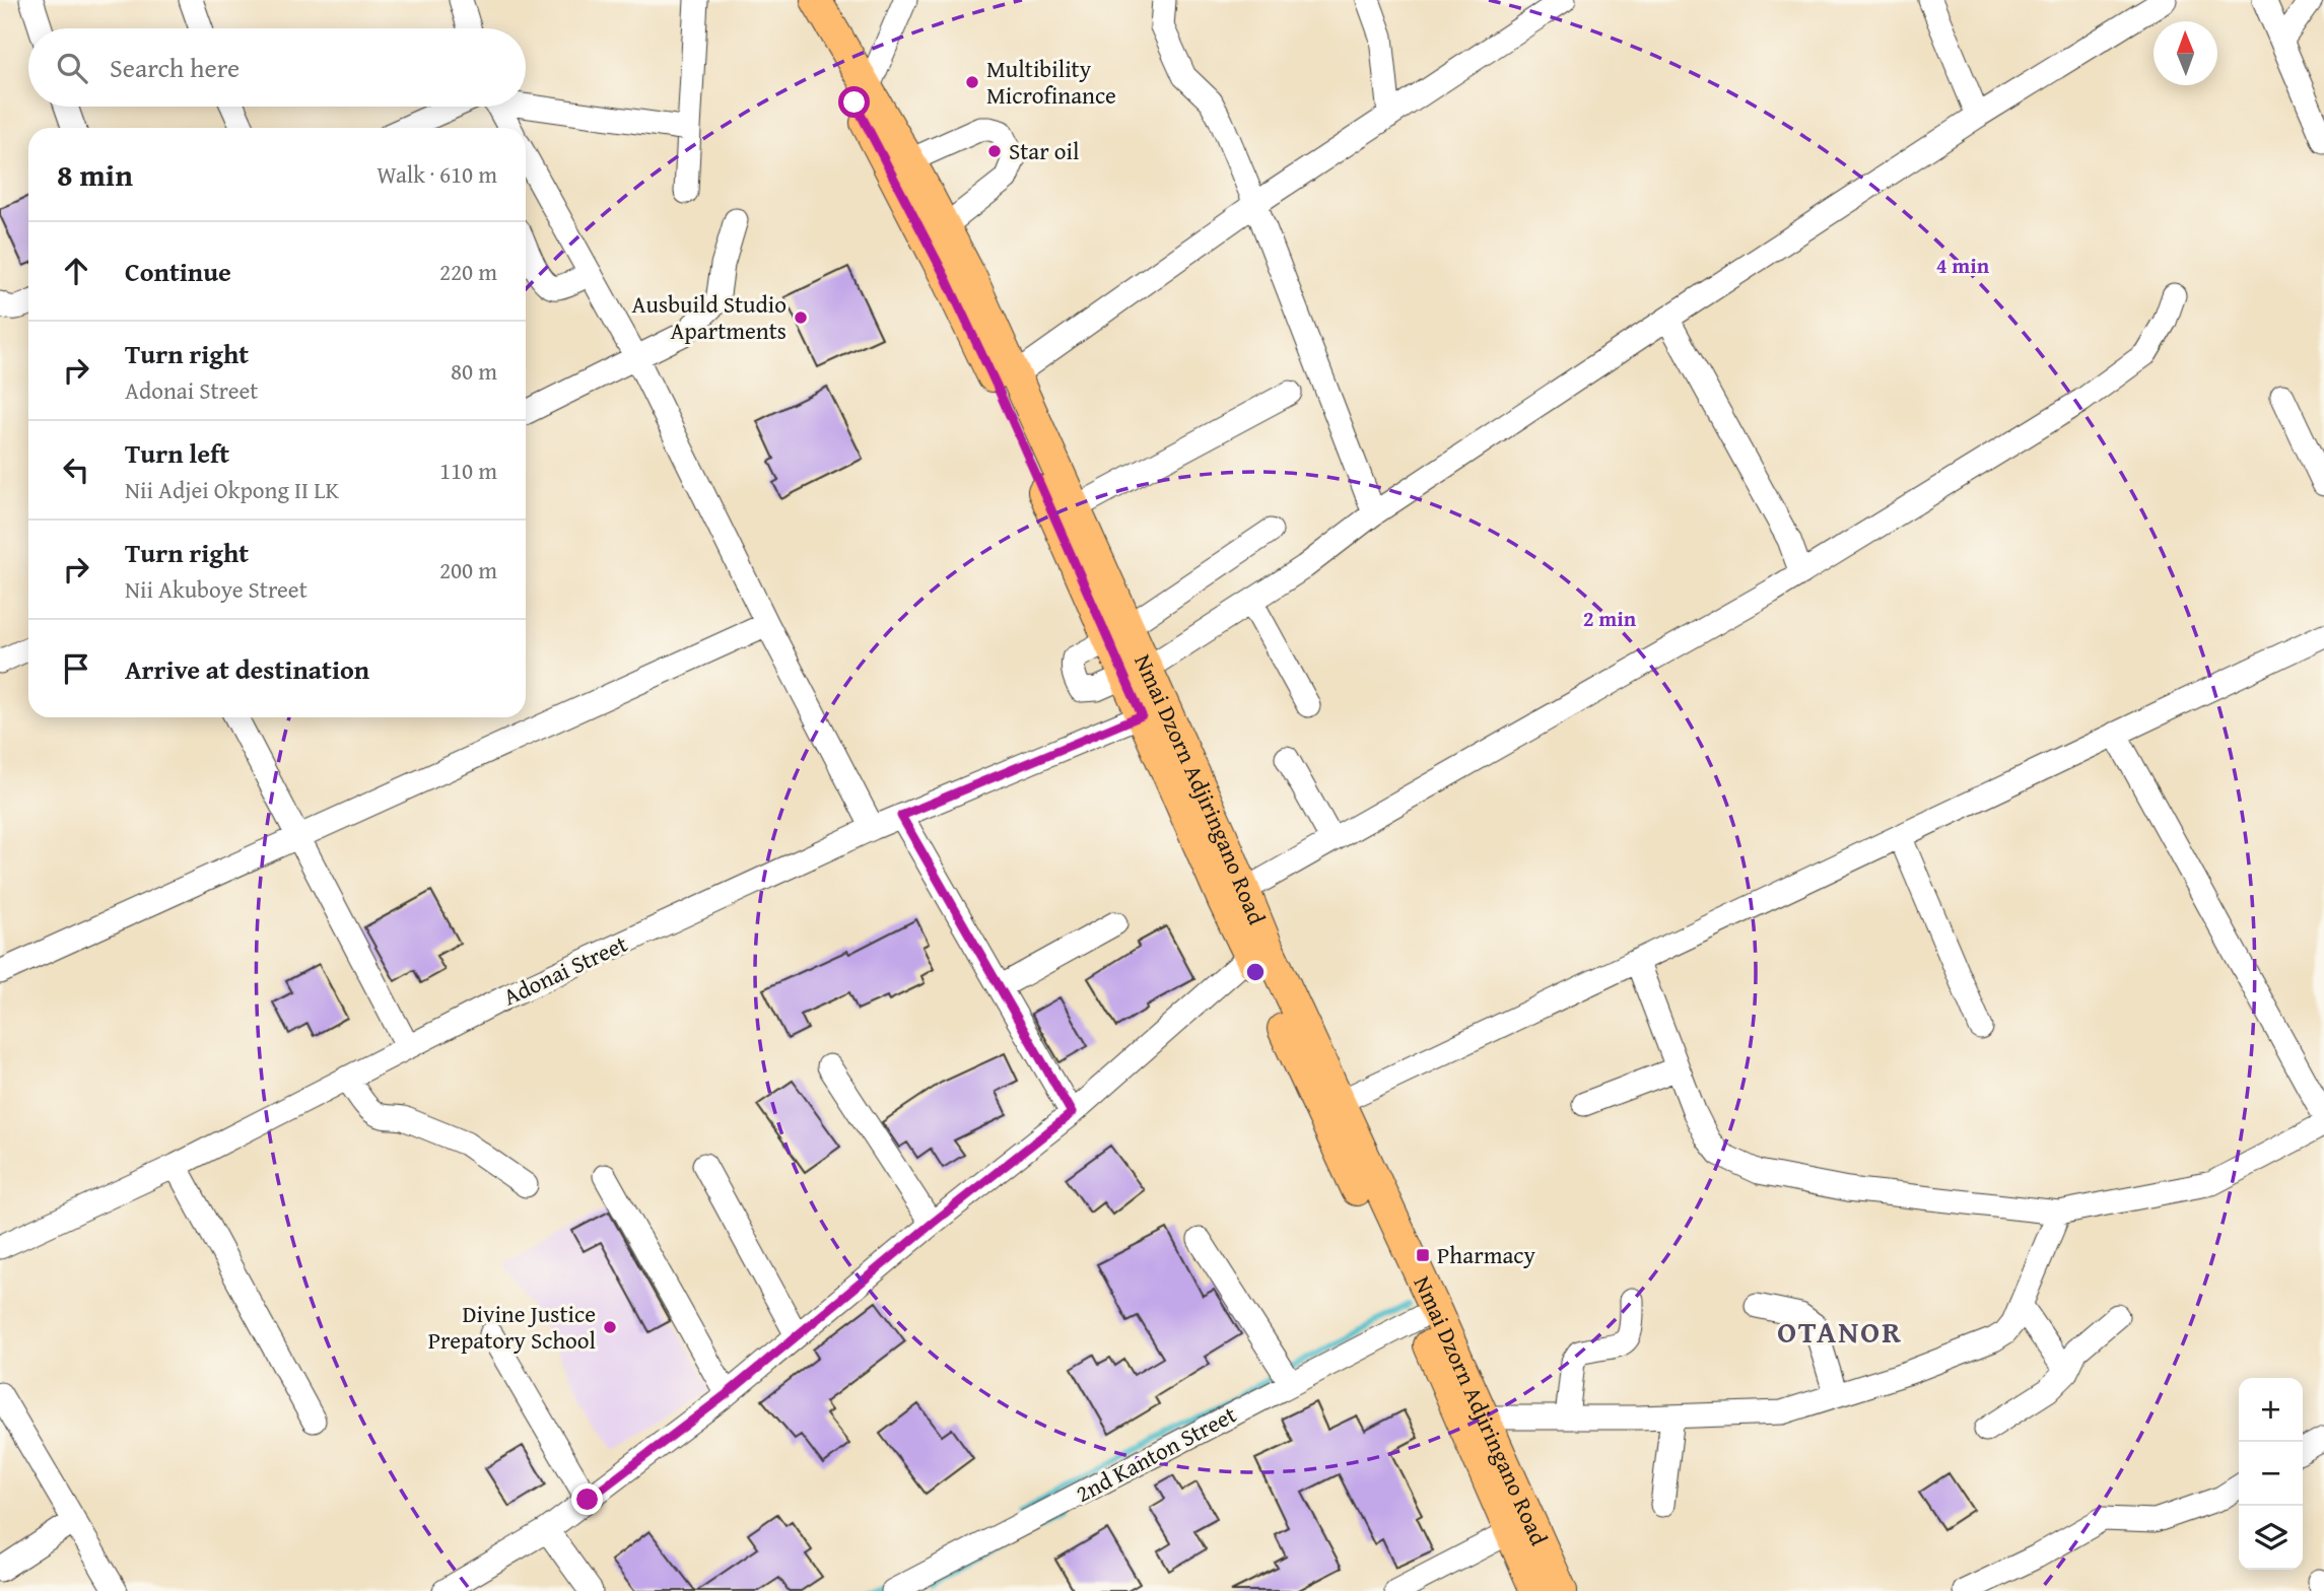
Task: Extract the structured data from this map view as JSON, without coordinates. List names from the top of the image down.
{
  "streets": {
    "main road": ["Nmai Dzorn Adjiringano Road"],
    "street": ["Adonai Street", "2nd Kanton Street"]
  },
  "crossings": [
    ["Nmai Dzorn Adjiringano Road", "Adonai Street"],
    ["Nmai Dzorn Adjiringano Road", "2nd Kanton Street"]
  ],
  "districts": ["OTANOR"],
  "places": {
    "other": [
      "Multibility Microfinance",
      "Star oil",
      "Ausbuild Studio Apartments",
      "Divine Justice Prepatory School"
    ],
    "transit": ["Pharmacy"]
  },
  "north": "top",
  "page": {
    "search": "Search here",
    "heading": ["8 min", "Walk · 610 m"],
    "list": [
      ["Continue", "220 m"],
      ["Turn right", "Adonai Street", "80 m"],
      ["Turn left", "Nii Adjei Okpong II LK", "110 m"],
      ["Turn right", "Nii Akuboye Street", "200 m"],
      "Arrive at destination"
    ],
    "map_buttons": ["+", "−"]
  },
  "rings": ["4 min", "2 min"]
}
